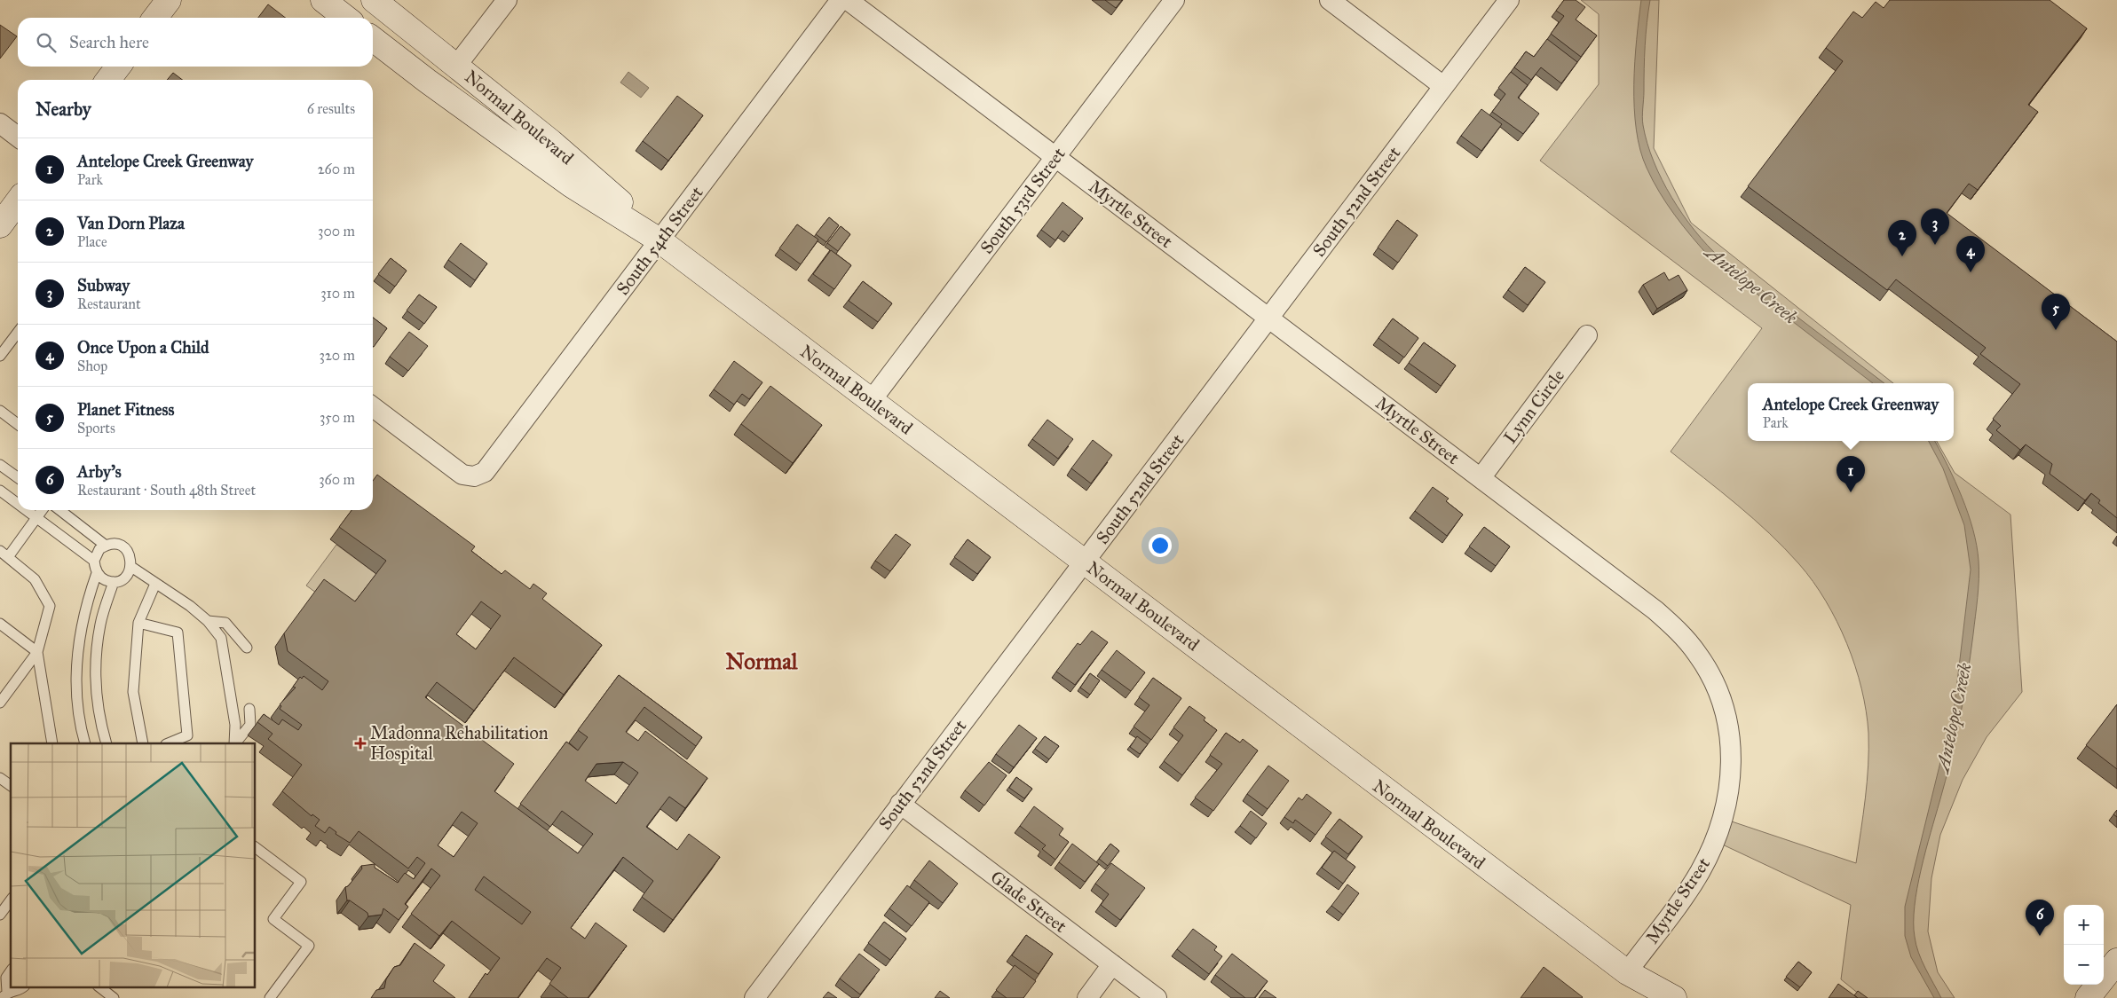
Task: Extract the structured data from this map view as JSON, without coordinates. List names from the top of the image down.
{
  "streets": {
    "main road": ["Normal Boulevard"],
    "street": [
      "South 53rd Street",
      "South 52nd Street",
      "Myrtle Street",
      "South 54th Street",
      "Lynn Circle",
      "Glade Street"
    ]
  },
  "crossings": [
    ["Normal Boulevard", "South 53rd Street"],
    ["Normal Boulevard", "South 52nd Street"],
    ["Normal Boulevard", "Myrtle Street"],
    ["Normal Boulevard", "South 54th Street"],
    ["South 53rd Street", "Myrtle Street"],
    ["South 52nd Street", "Myrtle Street"],
    ["South 52nd Street", "Glade Street"],
    ["Myrtle Street", "Lynn Circle"]
  ],
  "districts": ["Normal"],
  "water": ["Antelope Creek"],
  "places": {
    "health": ["Madonna Rehabilitation Hospital"]
  },
  "page": {
    "search": "Search here",
    "heading": ["Nearby", "6 results"],
    "list": [
      {
        "mark": "1",
        "name": "Antelope Creek Greenway",
        "note": "Park",
        "value": "260 m"
      },
      {
        "mark": "2",
        "name": "Van Dorn Plaza",
        "note": "Place",
        "value": "300 m"
      },
      {
        "mark": "3",
        "name": "Subway",
        "note": "Restaurant",
        "value": "310 m"
      },
      {
        "mark": "4",
        "name": "Once Upon a Child",
        "note": "Shop",
        "value": "320 m"
      },
      {
        "mark": "5",
        "name": "Planet Fitness",
        "note": "Sports",
        "value": "350 m"
      },
      {
        "mark": "6",
        "name": "Arby's",
        "note": "Restaurant · South 48th Street",
        "value": "360 m"
      }
    ],
    "pins": [
      "3",
      "2",
      "4",
      "5",
      "1",
      "6"
    ],
    "popup": ["Antelope Creek Greenway", "Park"],
    "map_buttons": ["+", "−"]
  }
}
